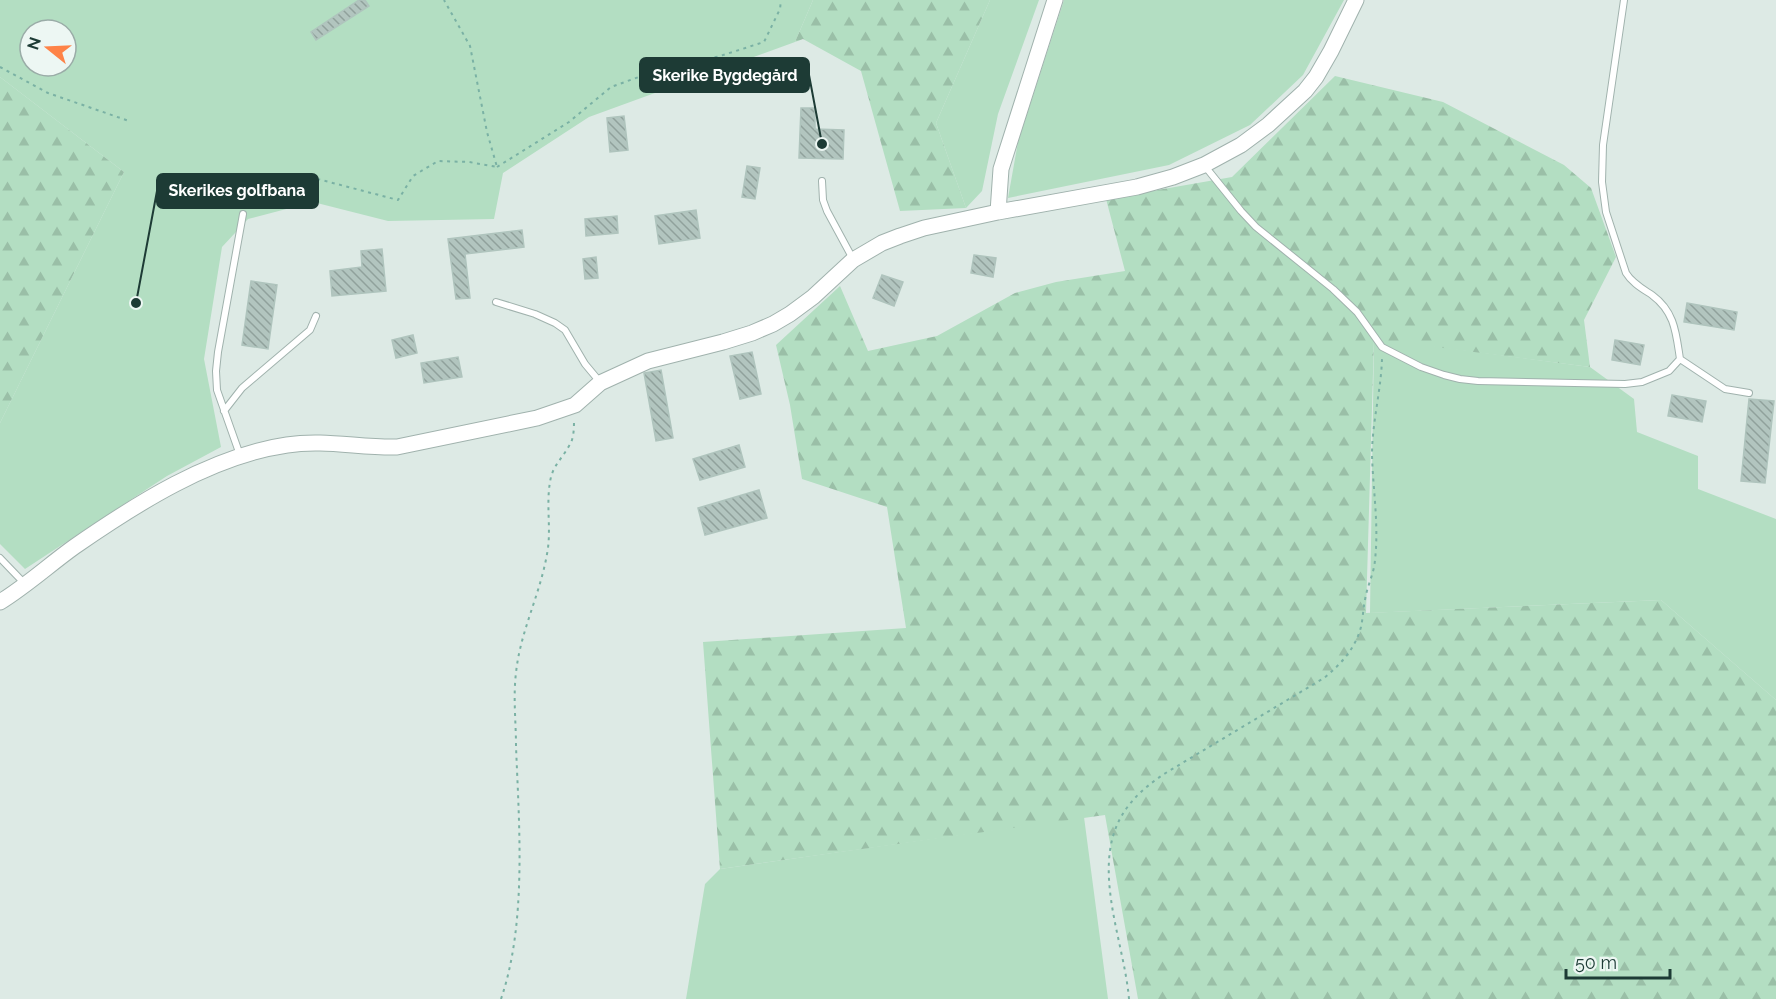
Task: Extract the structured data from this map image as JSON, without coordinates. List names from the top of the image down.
{
  "places": ["Skerike Bygdegård", "Skerikes golfbana"],
  "scale_bar": "50 m",
  "north": "left"
}
